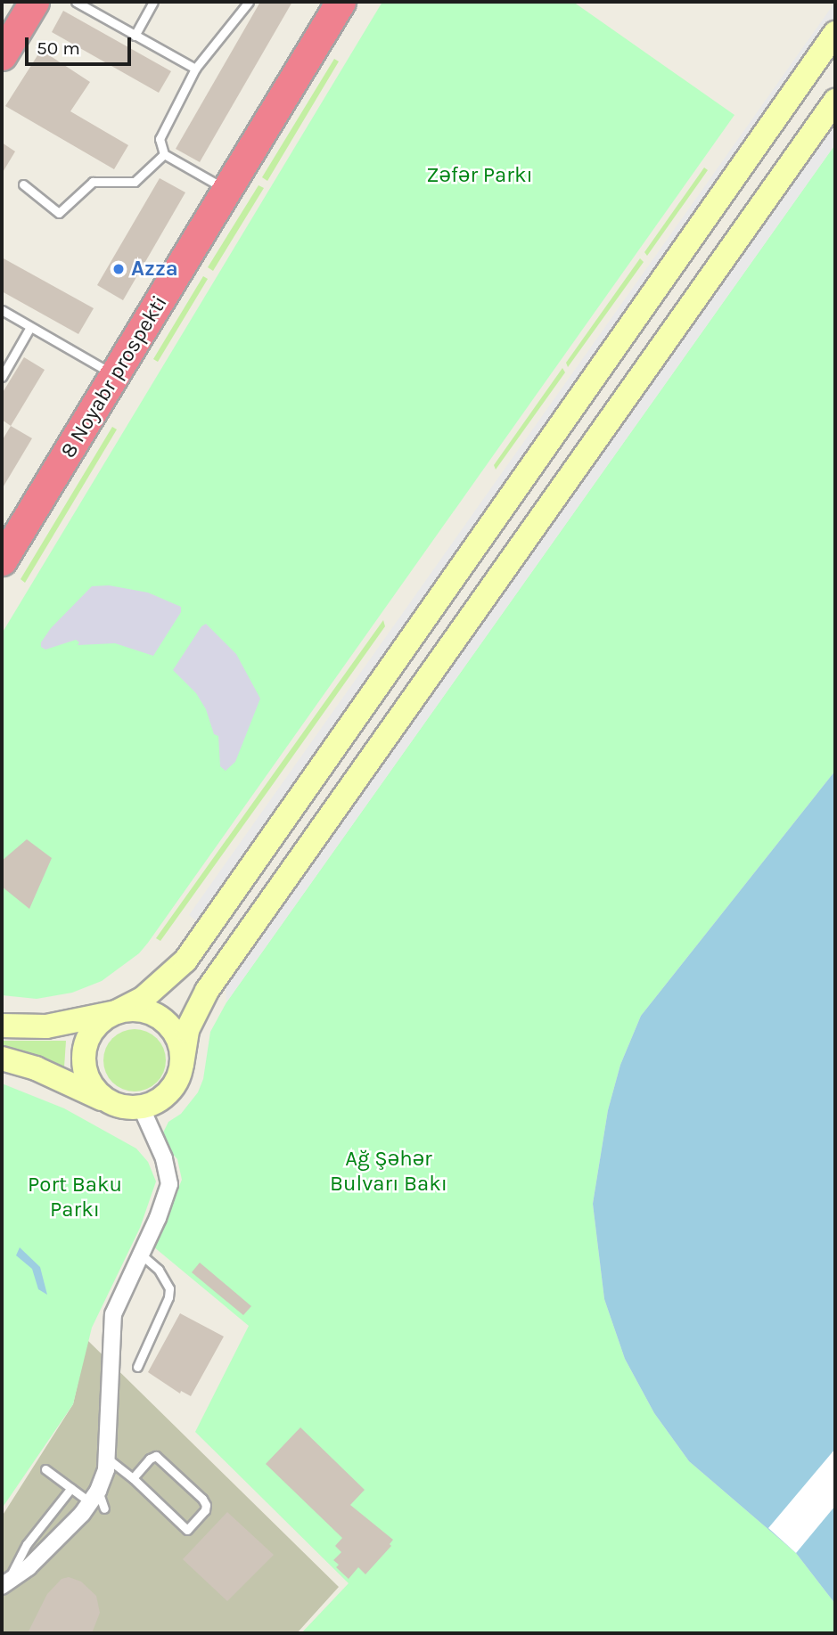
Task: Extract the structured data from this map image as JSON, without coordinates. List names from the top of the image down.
{
  "streets": {
    "highway": ["8 Noyabr prospekti"]
  },
  "parks": ["Zəfər Parkı", "Ağ Şəhər Bulvarı Bakı", "Port Baku Parkı"],
  "places": ["Azza"],
  "scale_bar": "50 m"
}
